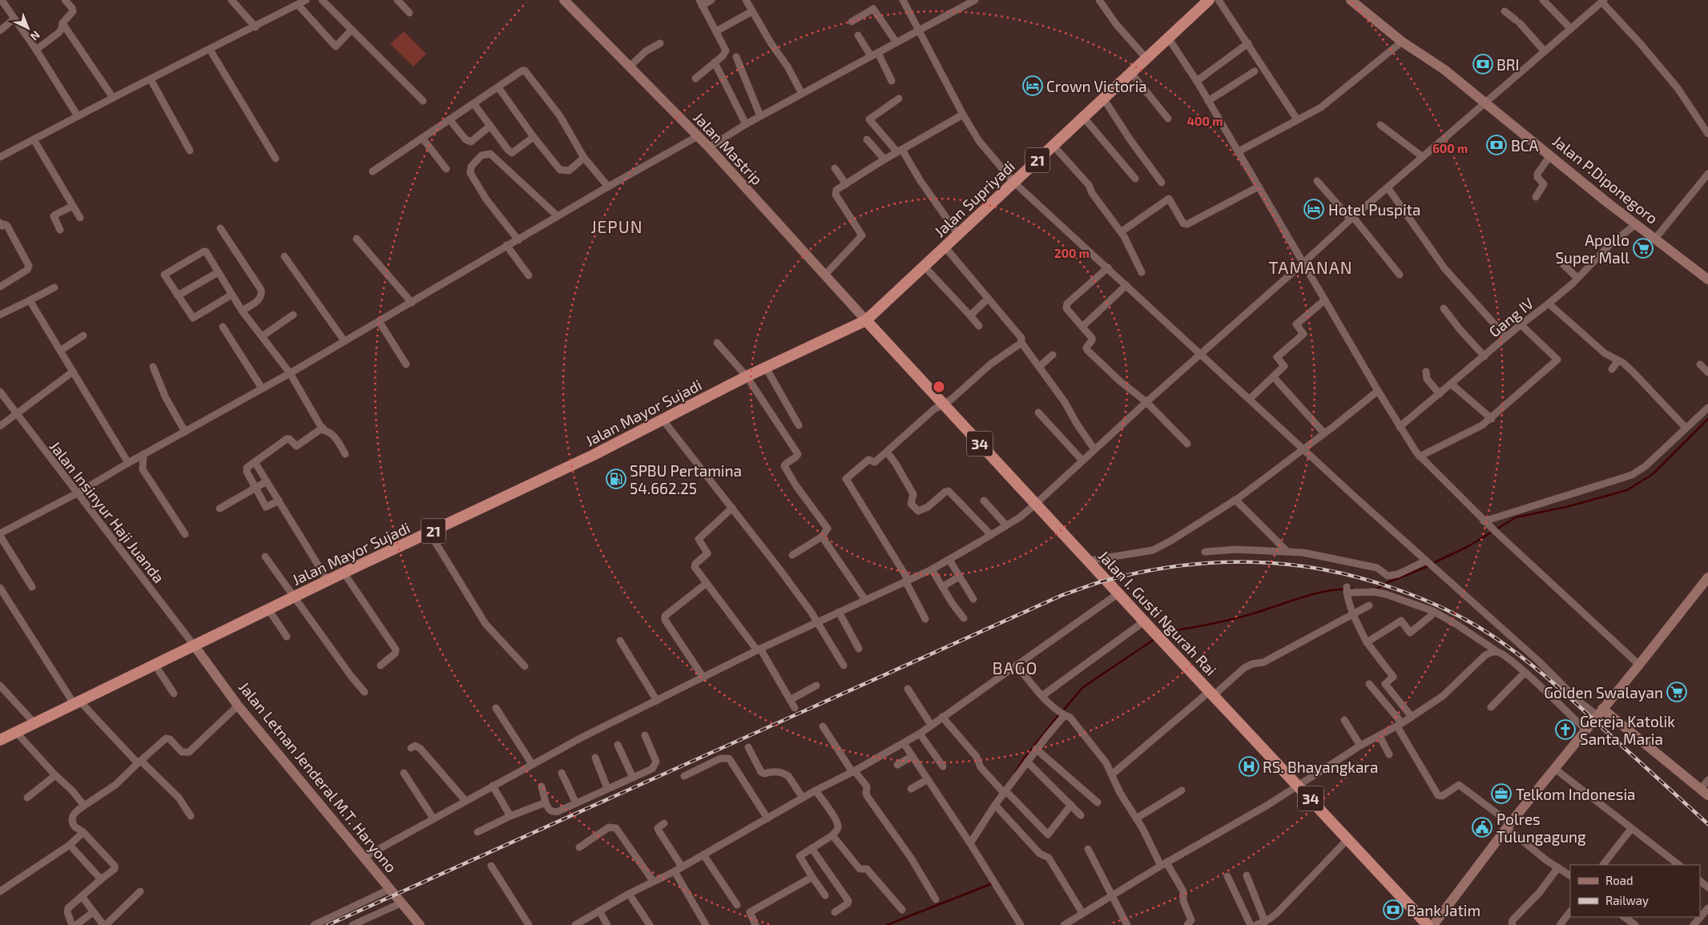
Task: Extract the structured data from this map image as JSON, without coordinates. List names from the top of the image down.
{
  "streets": {
    "highway": [
      "21",
      "Jalan Supriyadi",
      "Jalan Mayor Sujadi",
      "34",
      "Jalan I. Gusti Ngurah Rai"
    ],
    "main road": ["Jalan Mastrip", "Jalan P.Diponegoro", "Jalan Letnan Jenderal M.T. Haryono"],
    "street": ["Gang IV", "Jalan Insinyur Haji Juanda"]
  },
  "crossings": [
    ["Jalan Mastrip", "Jalan Supriyadi"],
    ["Jalan Mastrip", "Jalan Mayor Sujadi"],
    ["Jalan Mastrip", "Jalan I. Gusti Ngurah Rai"],
    ["Jalan P.Diponegoro", "Gang IV"],
    ["Jalan Supriyadi", "Jalan Mayor Sujadi"],
    ["Jalan Supriyadi", "Jalan I. Gusti Ngurah Rai"],
    ["Jalan Mayor Sujadi", "Jalan Insinyur Haji Juanda"],
    ["Jalan Mayor Sujadi", "Jalan I. Gusti Ngurah Rai"],
    ["Jalan Mayor Sujadi", "Jalan Letnan Jenderal M.T. Haryono"],
    ["Jalan Insinyur Haji Juanda", "Jalan Letnan Jenderal M.T. Haryono"]
  ],
  "districts": ["JEPUN", "TAMANAN", "BAGO"],
  "places": {
    "bank": ["BRI", "BCA", "Bank Jatim"],
    "hotel": ["Crown Victoria", "Hotel Puspita"],
    "supermarket": ["Apollo Super Mall", "Golden Swalayan"],
    "fuel station": ["SPBU Pertamina 54.662.25"],
    "church": ["Gereja Katolik Santa Maria"],
    "hospital": ["RS. Bhayangkara"],
    "office": ["Telkom Indonesia"],
    "public building": ["Polres Tulungagung"]
  },
  "legend": ["Road", "Railway"],
  "north": "bottom right",
  "rings": ["400 m", "600 m", "200 m"]
}
